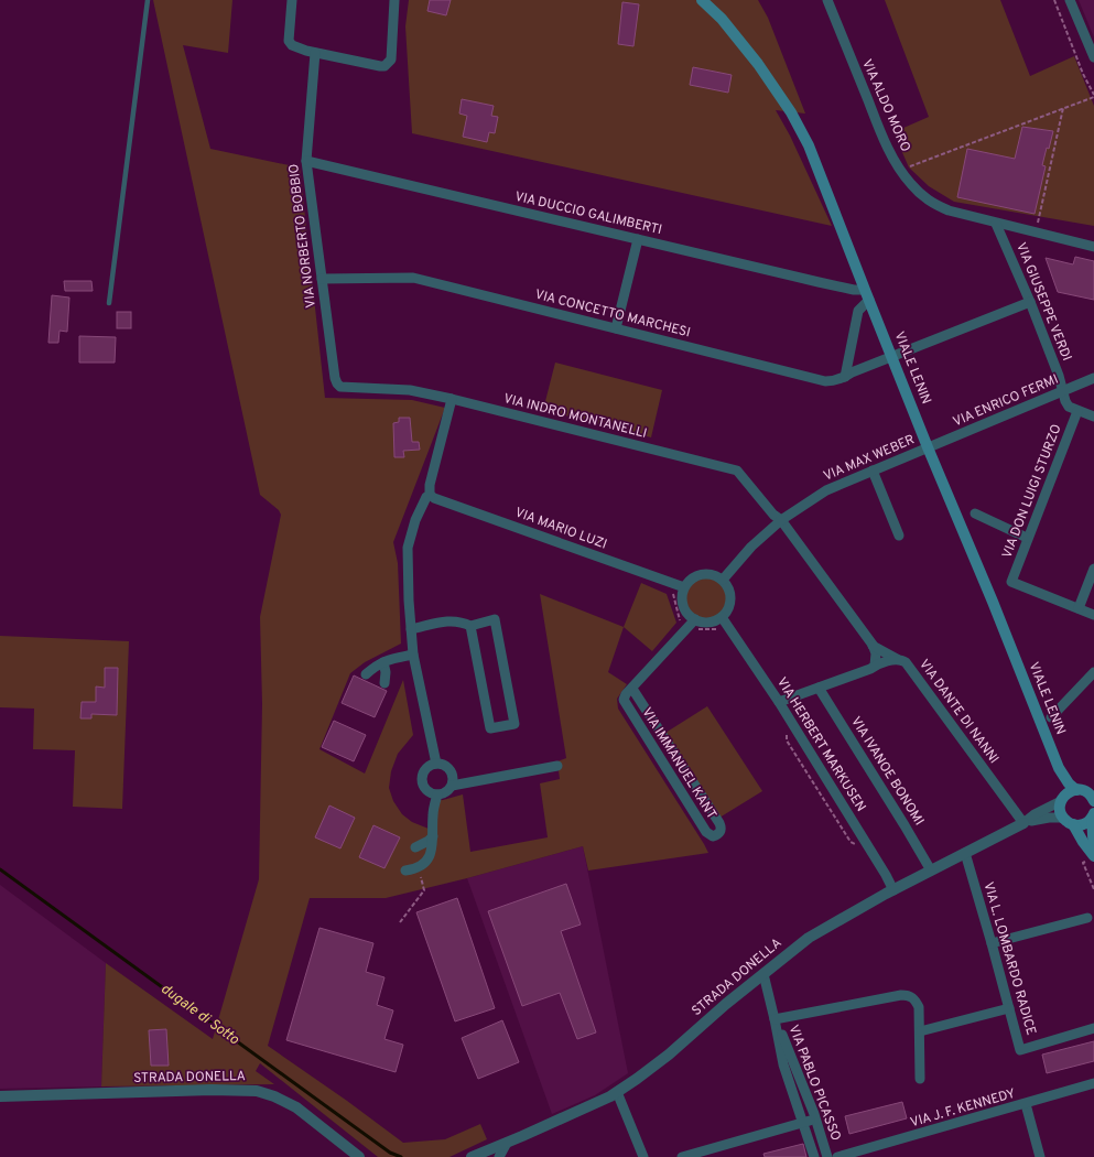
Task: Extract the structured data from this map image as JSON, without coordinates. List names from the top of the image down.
{
  "streets": {
    "main road": ["VIALE LENIN"],
    "street": [
      "VIA ALDO MORO",
      "VIA DUCCIO GALIMBERTI",
      "VIA NORBERTO BOBBIO",
      "VIA GIUSEPPE VERDI",
      "VIA CONCETTO MARCHESI",
      "VIA ENRICO FERMI",
      "VIA INDRO MONTANELLI",
      "VIA MAX WEBER",
      "VIA DON LUIGI STURZO",
      "VIA MARIO LUZI",
      "VIA DANTE DI NANNI",
      "VIA HERBERT MARKUSEN",
      "VIA IMMANUEL KANT",
      "VIA IVANOE BONOMI",
      "VIA L. LOMBARDO RADICE",
      "STRADA DONELLA",
      "VIA PABLO PICASSO",
      "VIA J. F. KENNEDY"
    ]
  },
  "crossings": [
    ["VIA ALDO MORO", "VIA GIUSEPPE VERDI"],
    ["VIA DUCCIO GALIMBERTI", "VIA NORBERTO BOBBIO"],
    ["VIA DUCCIO GALIMBERTI", "VIALE LENIN"],
    ["VIA NORBERTO BOBBIO", "VIA CONCETTO MARCHESI"],
    ["VIA NORBERTO BOBBIO", "VIA INDRO MONTANELLI"],
    ["VIA GIUSEPPE VERDI", "VIA CONCETTO MARCHESI"],
    ["VIA GIUSEPPE VERDI", "VIA ENRICO FERMI"],
    ["VIA CONCETTO MARCHESI", "VIALE LENIN"],
    ["VIALE LENIN", "VIA ENRICO FERMI"],
    ["VIALE LENIN", "VIA MAX WEBER"],
    ["VIA ENRICO FERMI", "VIA MAX WEBER"],
    ["VIA INDRO MONTANELLI", "VIA MAX WEBER"],
    ["VIA MAX WEBER", "VIA MARIO LUZI"],
    ["VIA MAX WEBER", "VIA HERBERT MARKUSEN"],
    ["VIA MAX WEBER", "VIA IMMANUEL KANT"],
    ["VIA MARIO LUZI", "VIA HERBERT MARKUSEN"],
    ["VIA MARIO LUZI", "VIA IMMANUEL KANT"],
    ["VIA DANTE DI NANNI", "VIA HERBERT MARKUSEN"],
    ["VIA DANTE DI NANNI", "VIA IVANOE BONOMI"],
    ["VIA DANTE DI NANNI", "STRADA DONELLA"],
    ["VIA HERBERT MARKUSEN", "VIA IMMANUEL KANT"],
    ["VIA HERBERT MARKUSEN", "STRADA DONELLA"],
    ["VIA IVANOE BONOMI", "STRADA DONELLA"],
    ["VIA L. LOMBARDO RADICE", "STRADA DONELLA"],
    ["STRADA DONELLA", "VIA PABLO PICASSO"]
  ],
  "water": ["dugale di Sotto"]
}
